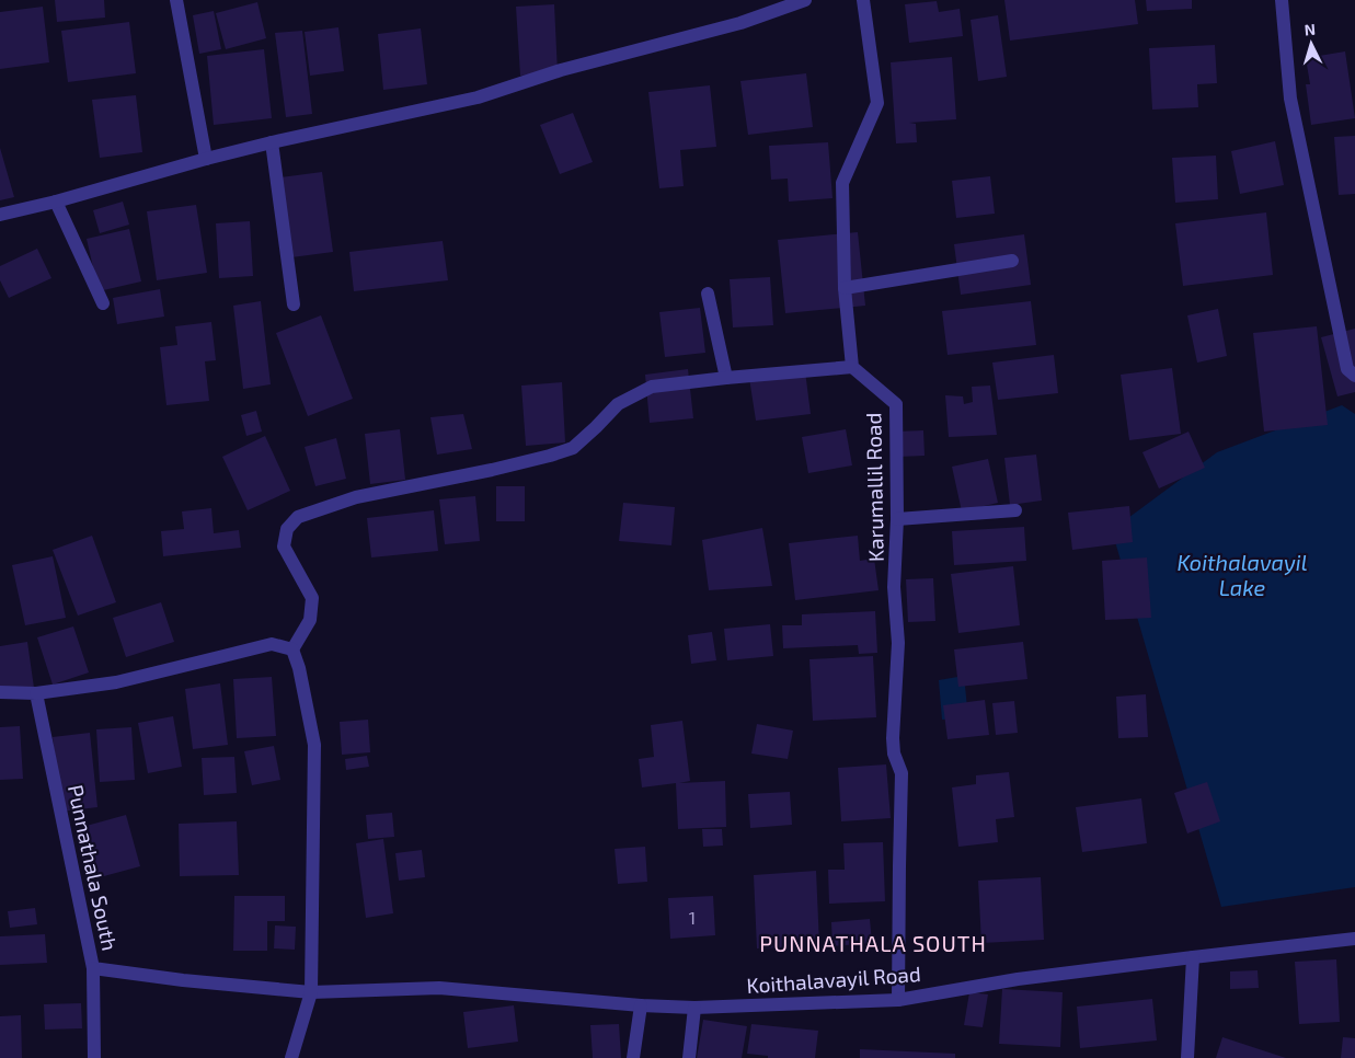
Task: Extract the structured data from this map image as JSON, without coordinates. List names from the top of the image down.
{
  "streets": {
    "street": ["Karumallil Road", "Punnathala South", "Koithalavayil Road"]
  },
  "crossings": [
    ["Karumallil Road", "Koithalavayil Road"],
    ["Punnathala South", "Koithalavayil Road"]
  ],
  "districts": ["PUNNATHALA SOUTH"],
  "water": ["Koithalavayil Lake"],
  "house_numbers": ["1"],
  "north": "top"
}
